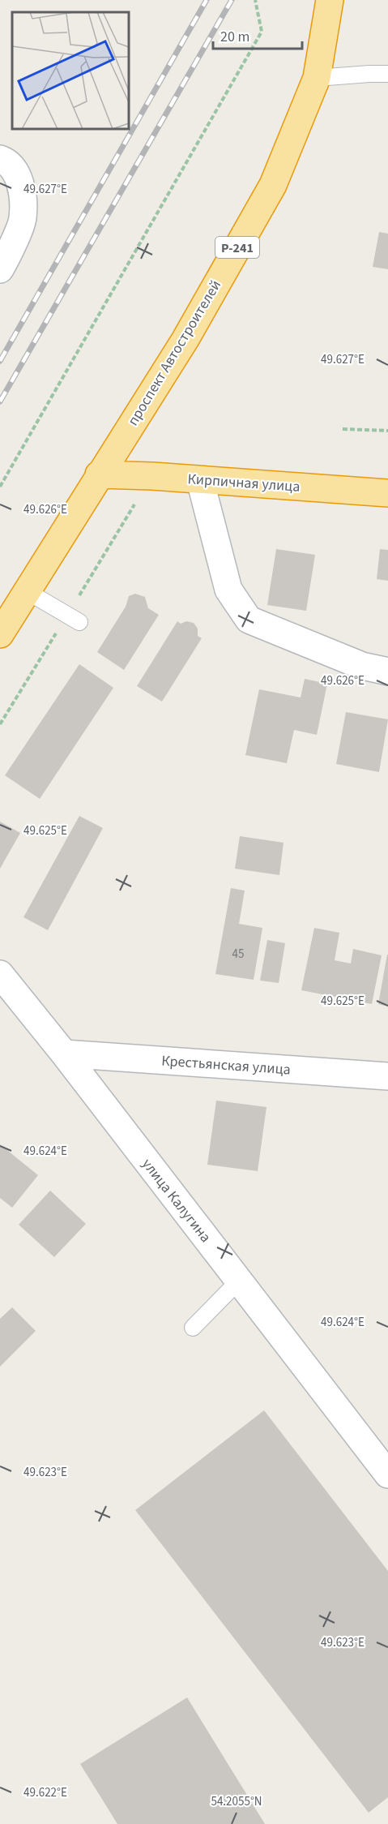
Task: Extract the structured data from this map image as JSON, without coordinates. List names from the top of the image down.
{
  "streets": {
    "highway": ["Р-241", "проспект Автостроителей", "Кирпичная улица"],
    "street": ["Крестьянская улица", "улица Калугина"]
  },
  "crossings": [
    ["проспект Автостроителей", "Кирпичная улица"],
    ["Крестьянская улица", "улица Калугина"]
  ],
  "house_numbers": ["45"],
  "scale_bar": "20 m",
  "coordinates": [
    "49.627°E",
    "49.626°E",
    "49.625°E",
    "49.624°E",
    "49.623°E",
    "49.622°E",
    "54.2055°N"
  ]
}
